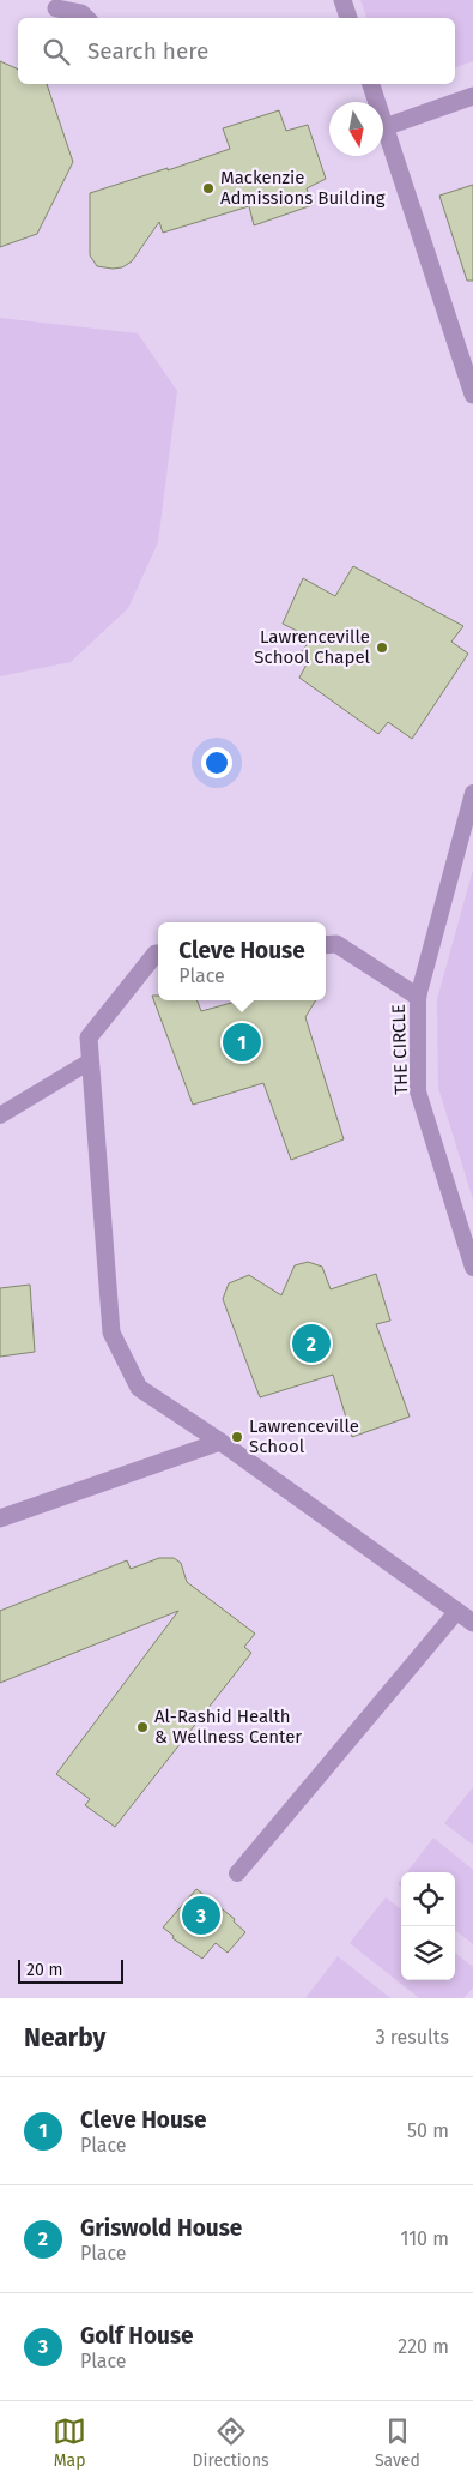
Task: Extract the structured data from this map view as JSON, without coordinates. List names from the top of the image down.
{
  "streets": {
    "lane": ["THE CIRCLE"]
  },
  "places": [
    "Mackenzie Admissions Building",
    "Lawrenceville School Chapel",
    "Lawrenceville School",
    "Al-Rashid Health & Wellness Center"
  ],
  "scale_bar": "20 m",
  "north": "bottom",
  "page": {
    "search": "Search here",
    "popup": ["Cleve House", "Place"],
    "pins": ["1", "2", "3"],
    "scale": "20 m",
    "heading": ["Nearby", "3 results"],
    "list": [
      {
        "mark": "1",
        "name": "Cleve House",
        "note": "Place",
        "value": "50 m"
      },
      {
        "mark": "2",
        "name": "Griswold House",
        "note": "Place",
        "value": "110 m"
      },
      {
        "mark": "3",
        "name": "Golf House",
        "note": "Place",
        "value": "220 m"
      }
    ],
    "nav": ["Map", "Directions", "Saved"]
  }
}
